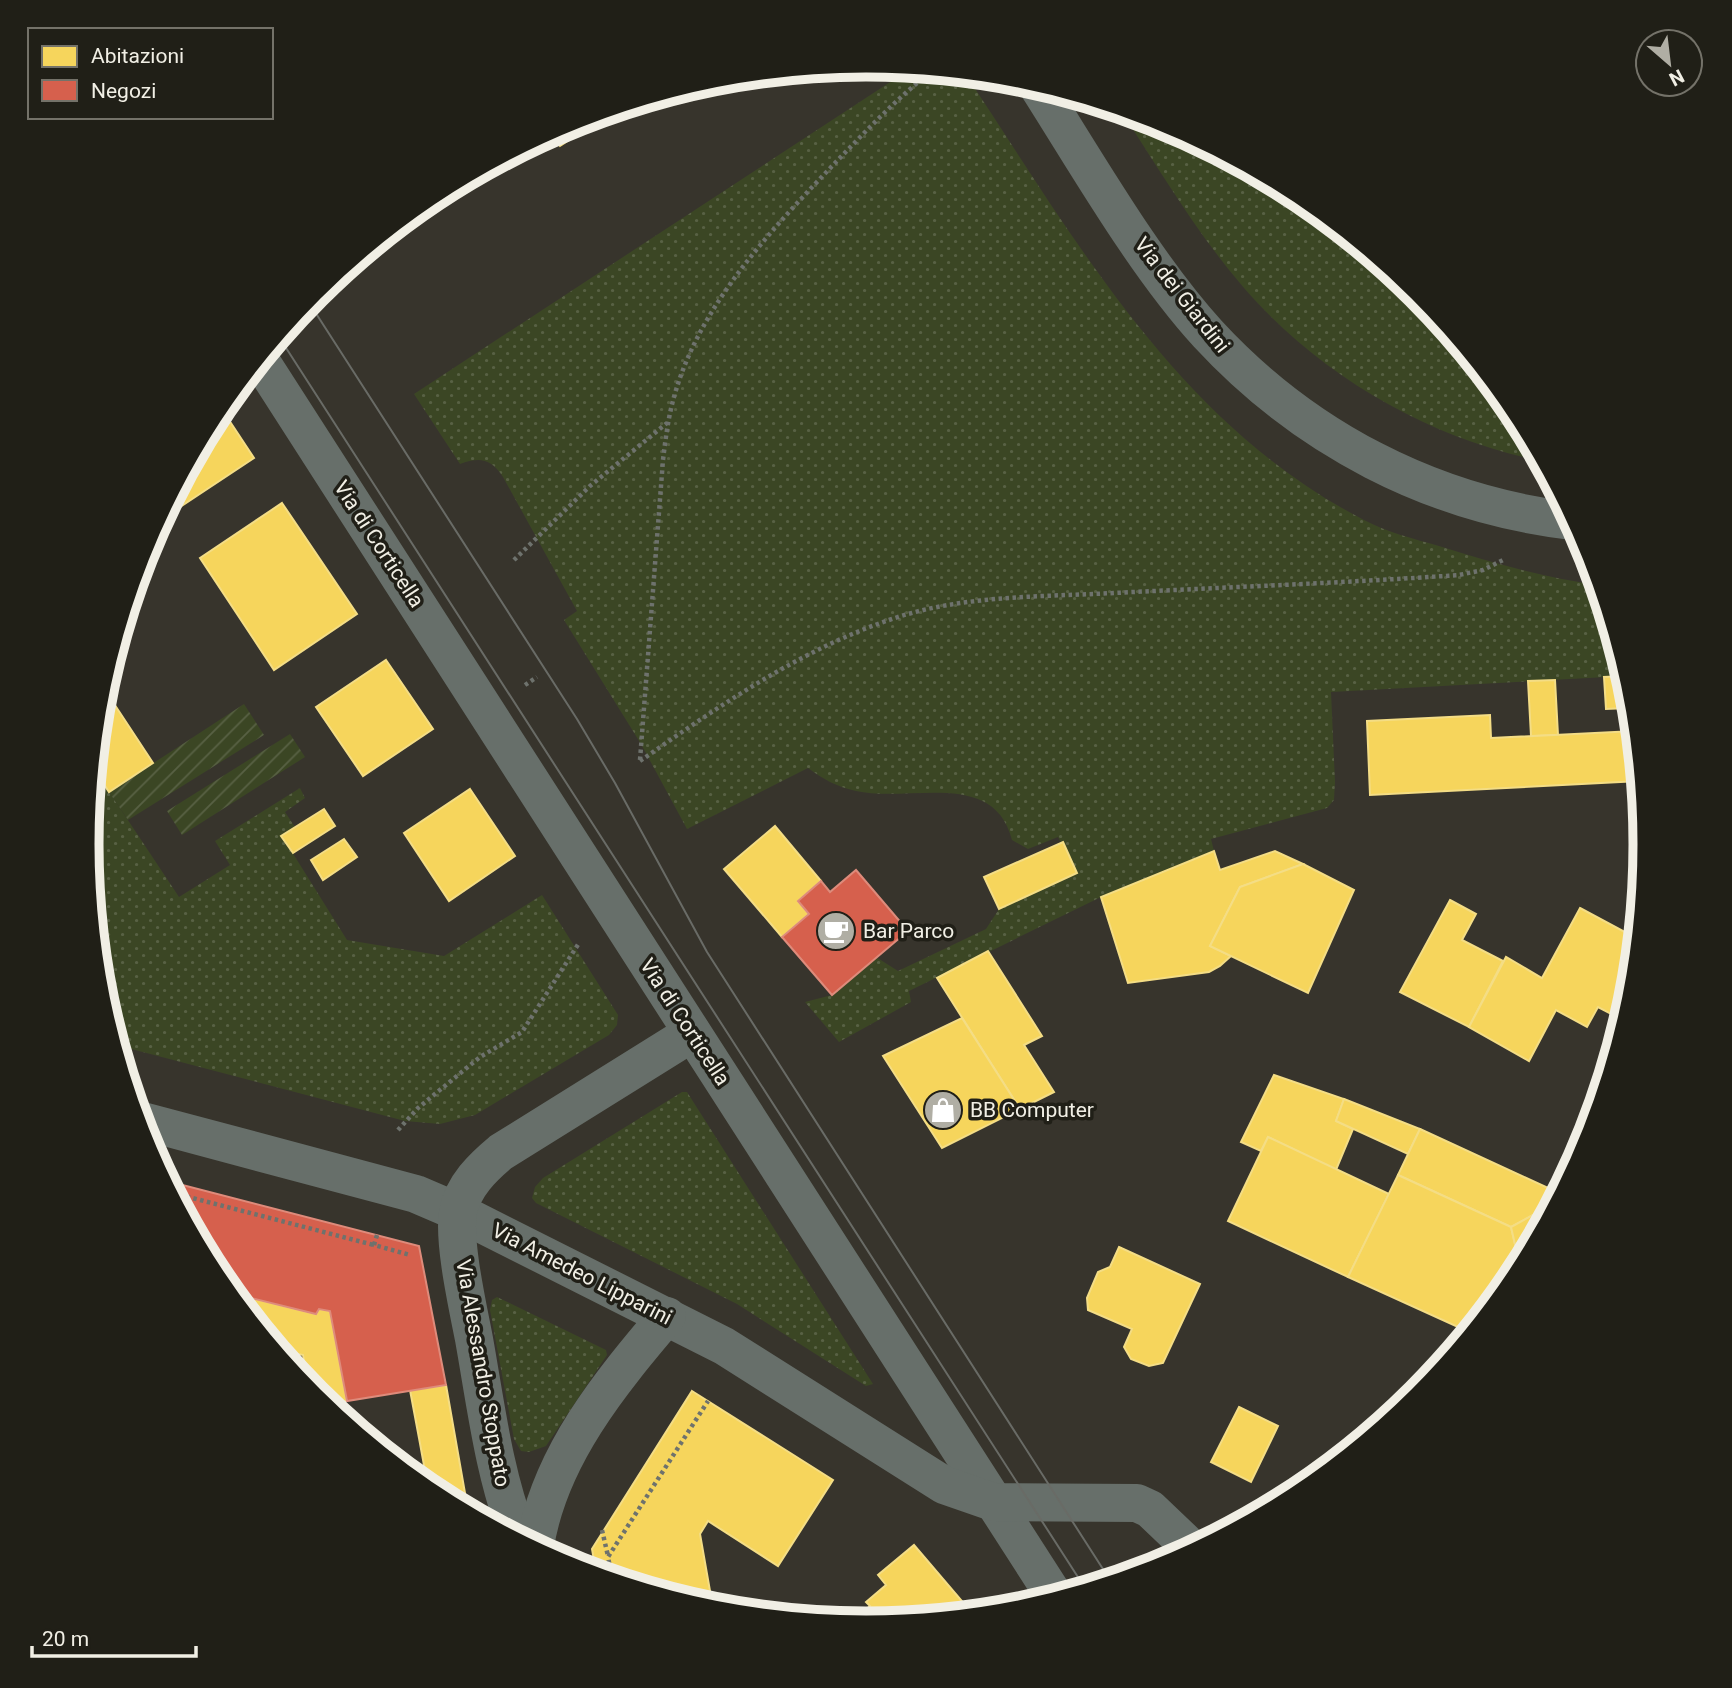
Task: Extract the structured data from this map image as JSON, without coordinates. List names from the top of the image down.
{
  "streets": {
    "street": [
      "Via dei Giardini",
      "Via di Corticella",
      "Via Amedeo Lipparini",
      "Via Alessandro Stoppato"
    ]
  },
  "crossings": [
    ["Via di Corticella", "Via Amedeo Lipparini"],
    ["Via Amedeo Lipparini", "Via Alessandro Stoppato"]
  ],
  "places": {
    "cafe": ["Bar Parco"],
    "shop": ["BB Computer"]
  },
  "legend": ["Abitazioni", "Negozi"],
  "scale_bar": "20 m",
  "north": "bottom right"
}
